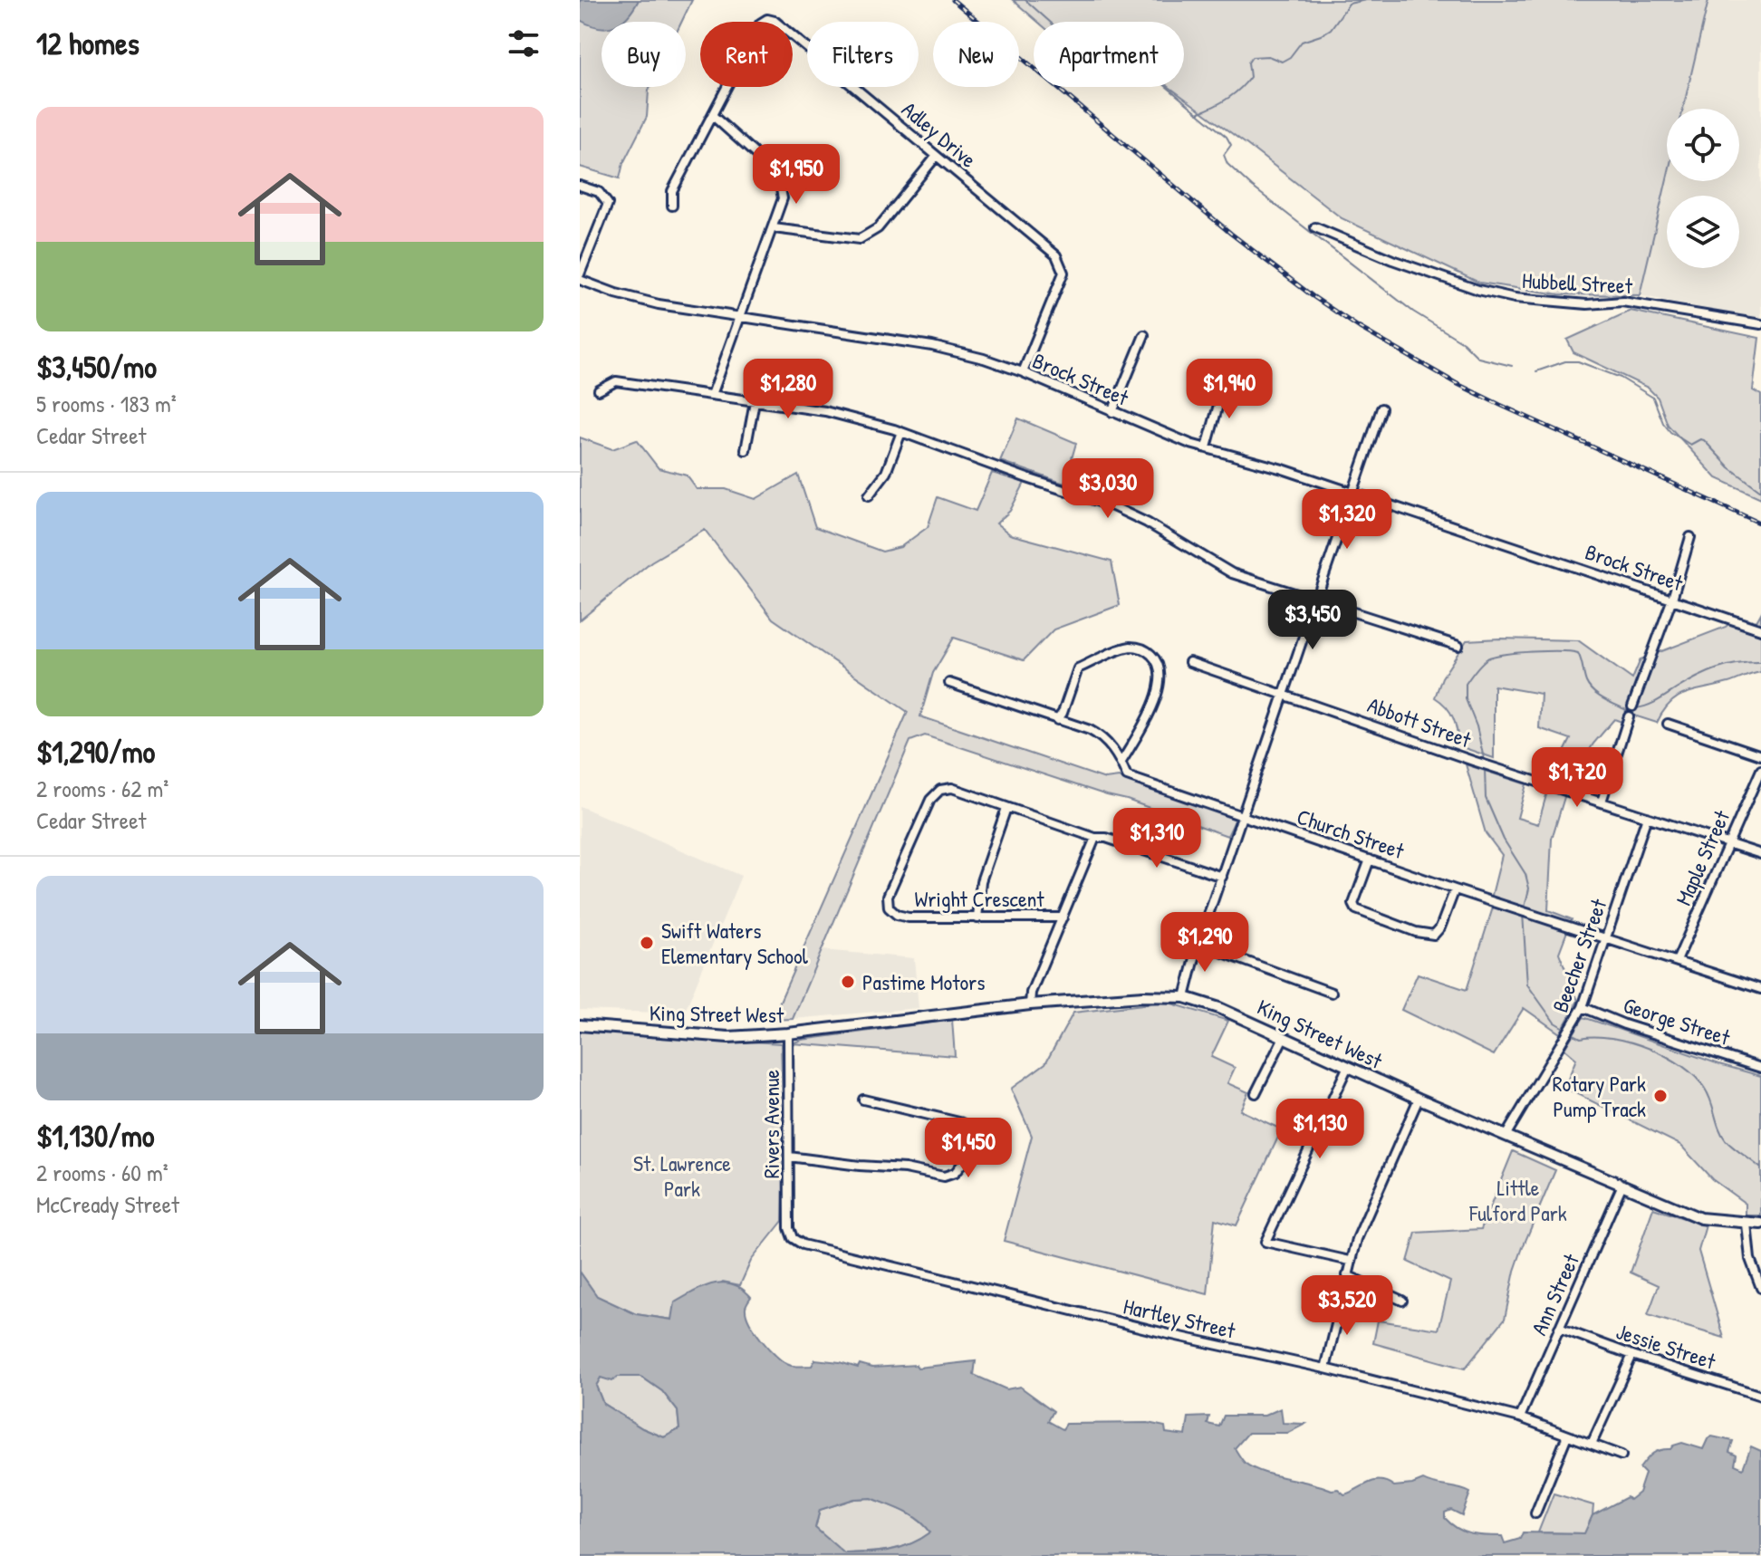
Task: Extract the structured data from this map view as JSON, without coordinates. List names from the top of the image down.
{
  "streets": {
    "main road": ["King Street West"],
    "street": [
      "Adley Drive",
      "Hubbell Street",
      "Brock Street",
      "Abbott Street",
      "Church Street",
      "Maple Street",
      "Wright Crescent",
      "Beecher Street",
      "George Street",
      "Rivers Avenue",
      "Ann Street",
      "Hartley Street",
      "Jessie Street"
    ]
  },
  "crossings": [
    ["Adley Drive", "Brock Street"],
    ["Abbott Street", "Maple Street"],
    ["Abbott Street", "Beecher Street"],
    ["Church Street", "Maple Street"],
    ["Church Street", "Beecher Street"],
    ["Beecher Street", "King Street West"],
    ["Beecher Street", "George Street"],
    ["King Street West", "Rivers Avenue"],
    ["King Street West", "Ann Street"],
    ["Rivers Avenue", "Hartley Street"],
    ["Ann Street", "Hartley Street"],
    ["Ann Street", "Jessie Street"]
  ],
  "parks": ["St. Lawrence Park", "Little Fulford Park"],
  "places": ["Swift Waters Elementary School", "Pastime Motors", "Rotary Park Pump Track"],
  "page": {
    "heading": "12 homes",
    "chip": [
      "Buy",
      "Rent",
      "Filters",
      "New",
      "Apartment"
    ],
    "list": [
      {
        "name": "$3,450/mo",
        "note": "5 rooms · 183 m² · Cedar Street"
      },
      {
        "name": "$1,290/mo",
        "note": "2 rooms · 62 m² · Cedar Street"
      },
      {
        "name": "$1,130/mo",
        "note": "2 rooms · 60 m² · McCready Street"
      }
    ],
    "price": [
      "$1,950",
      "$1,280",
      "$1,940",
      "$3,030",
      "$1,320",
      "$3,450",
      "$1,720",
      "$1,310",
      "$1,290",
      "$1,130",
      "$1,450",
      "$3,520"
    ]
  }
}
